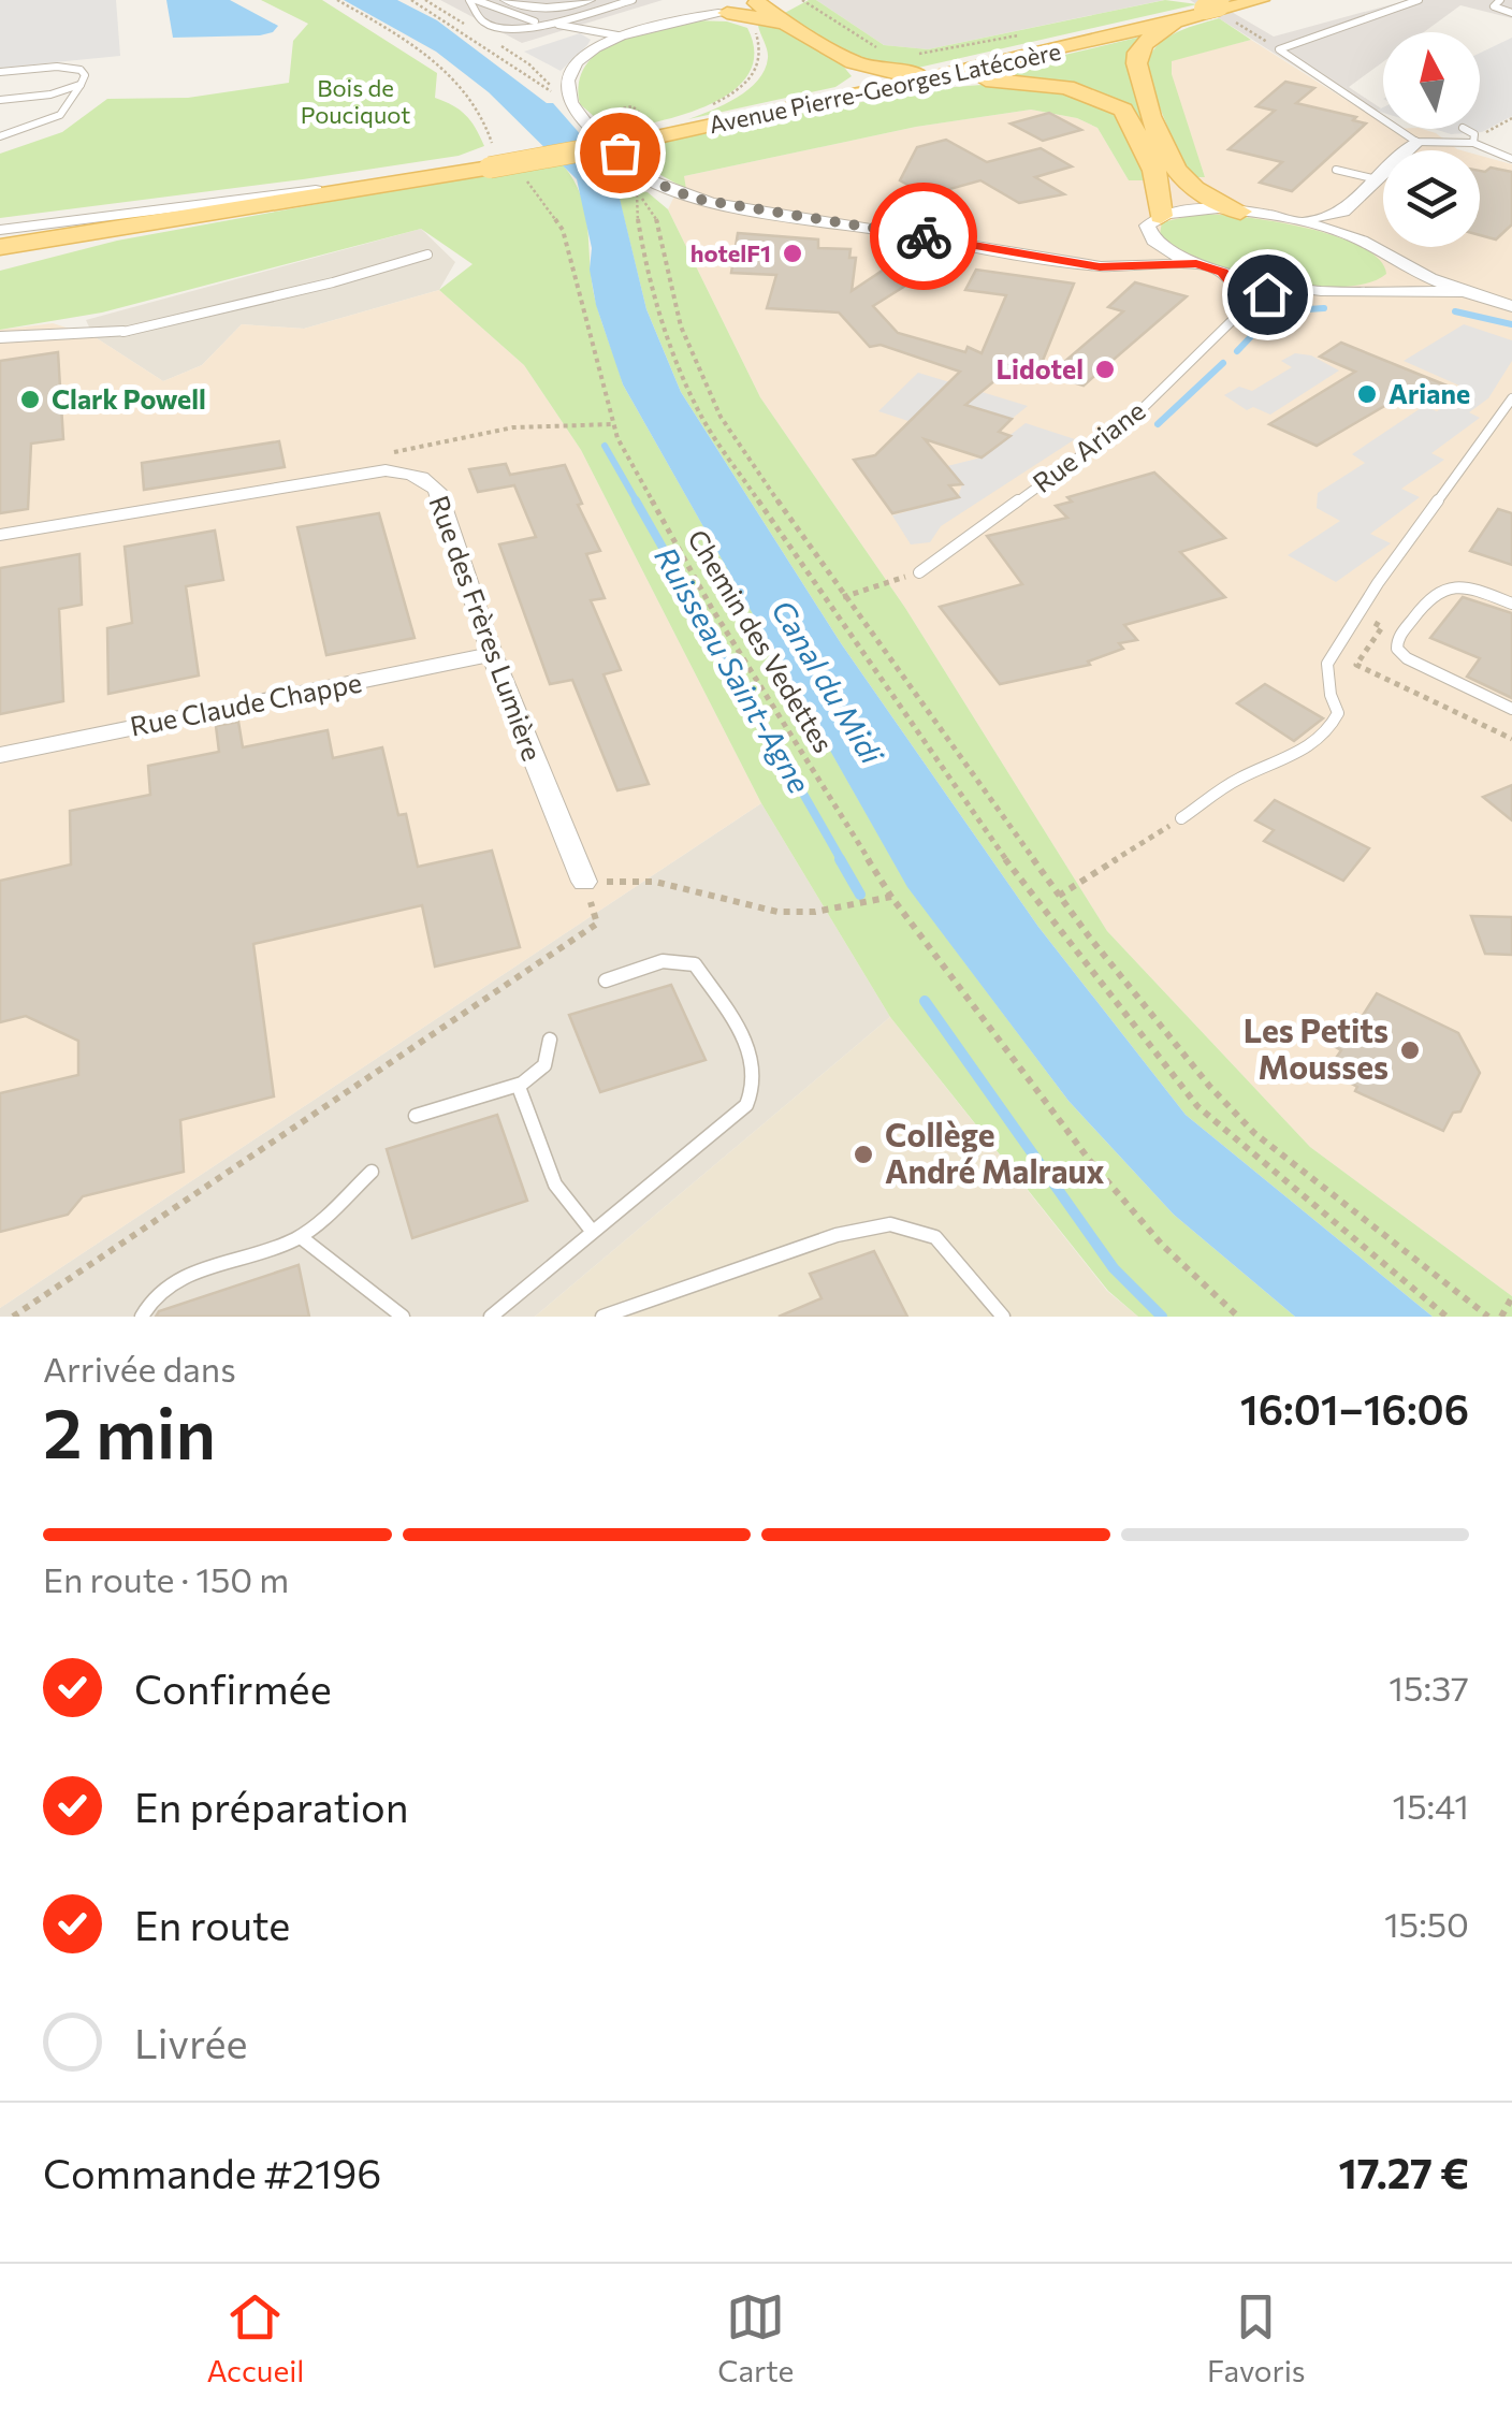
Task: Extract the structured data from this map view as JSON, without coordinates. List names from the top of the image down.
{
  "streets": {
    "main road": ["Avenue Pierre-Georges Latécoère"],
    "street": ["Rue Ariane", "Rue des Frères Lumière", "Rue Claude Chappe"],
    "path": ["Chemin des Vedettes"]
  },
  "crossings": [
    ["Rue des Frères Lumière", "Rue Claude Chappe"]
  ],
  "water": ["Ruisseau Saint-Agne", "Canal du Midi"],
  "parks": ["Bois de Pouciquot"],
  "places": [
    "hotelF1",
    "Lidotel",
    "Ariane",
    "Clark Powell",
    "Les Petits Mousses",
    "Collège André Malraux"
  ],
  "north": "top",
  "page": {
    "heading": ["2 min", "Arrivée dans", "16:01–16:06"],
    "panel": ["Commande #2196", "17.27 €"],
    "bar": "En route · 150 m",
    "list": [
      ["Confirmée", "15:37"],
      ["En préparation", "15:41"],
      ["En route", "15:50"],
      "Livrée"
    ],
    "tabs": ["Accueil", "Carte", "Favoris"]
  }
}
